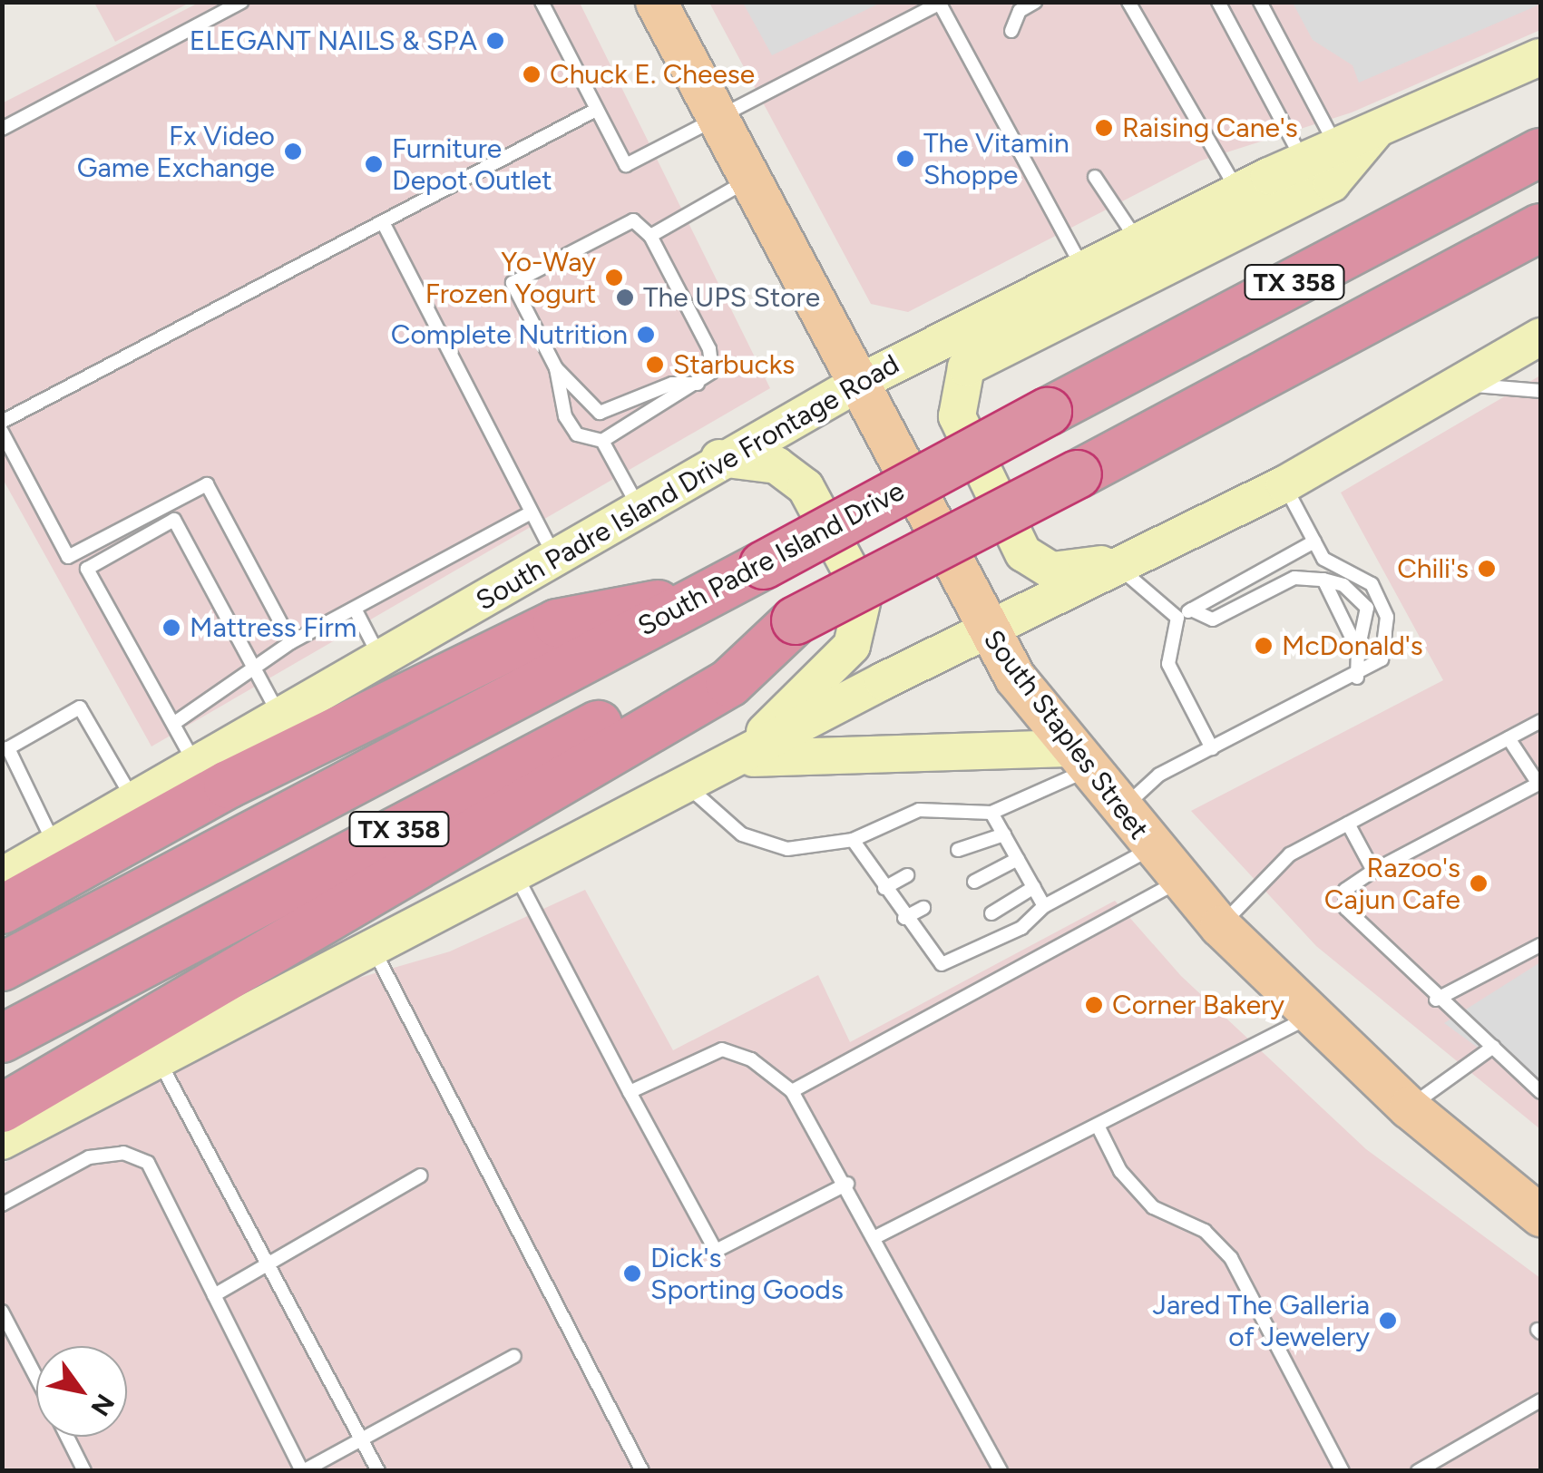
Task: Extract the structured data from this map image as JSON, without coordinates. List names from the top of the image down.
{
  "streets": {
    "highway": ["TX 358", "South Padre Island Drive"],
    "main road": ["South Padre Island Drive Frontage Road", "South Staples Street"]
  },
  "crossings": [
    ["South Padre Island Drive Frontage Road", "South Staples Street"]
  ],
  "places": [
    "ELEGANT NAILS & SPA",
    "Chuck E. Cheese",
    "Raising Cane's",
    "Fx Video Game Exchange",
    "The Vitamin Shoppe",
    "Furniture Depot Outlet",
    "Yo-Way Frozen Yogurt",
    "The UPS Store",
    "Complete Nutrition",
    "Starbucks",
    "Chili's",
    "Mattress Firm",
    "McDonald's",
    "Razoo's Cajun Cafe",
    "Corner Bakery",
    "Dick's Sporting Goods",
    "Jared The Galleria of Jewelery"
  ],
  "north": "bottom right"
}
